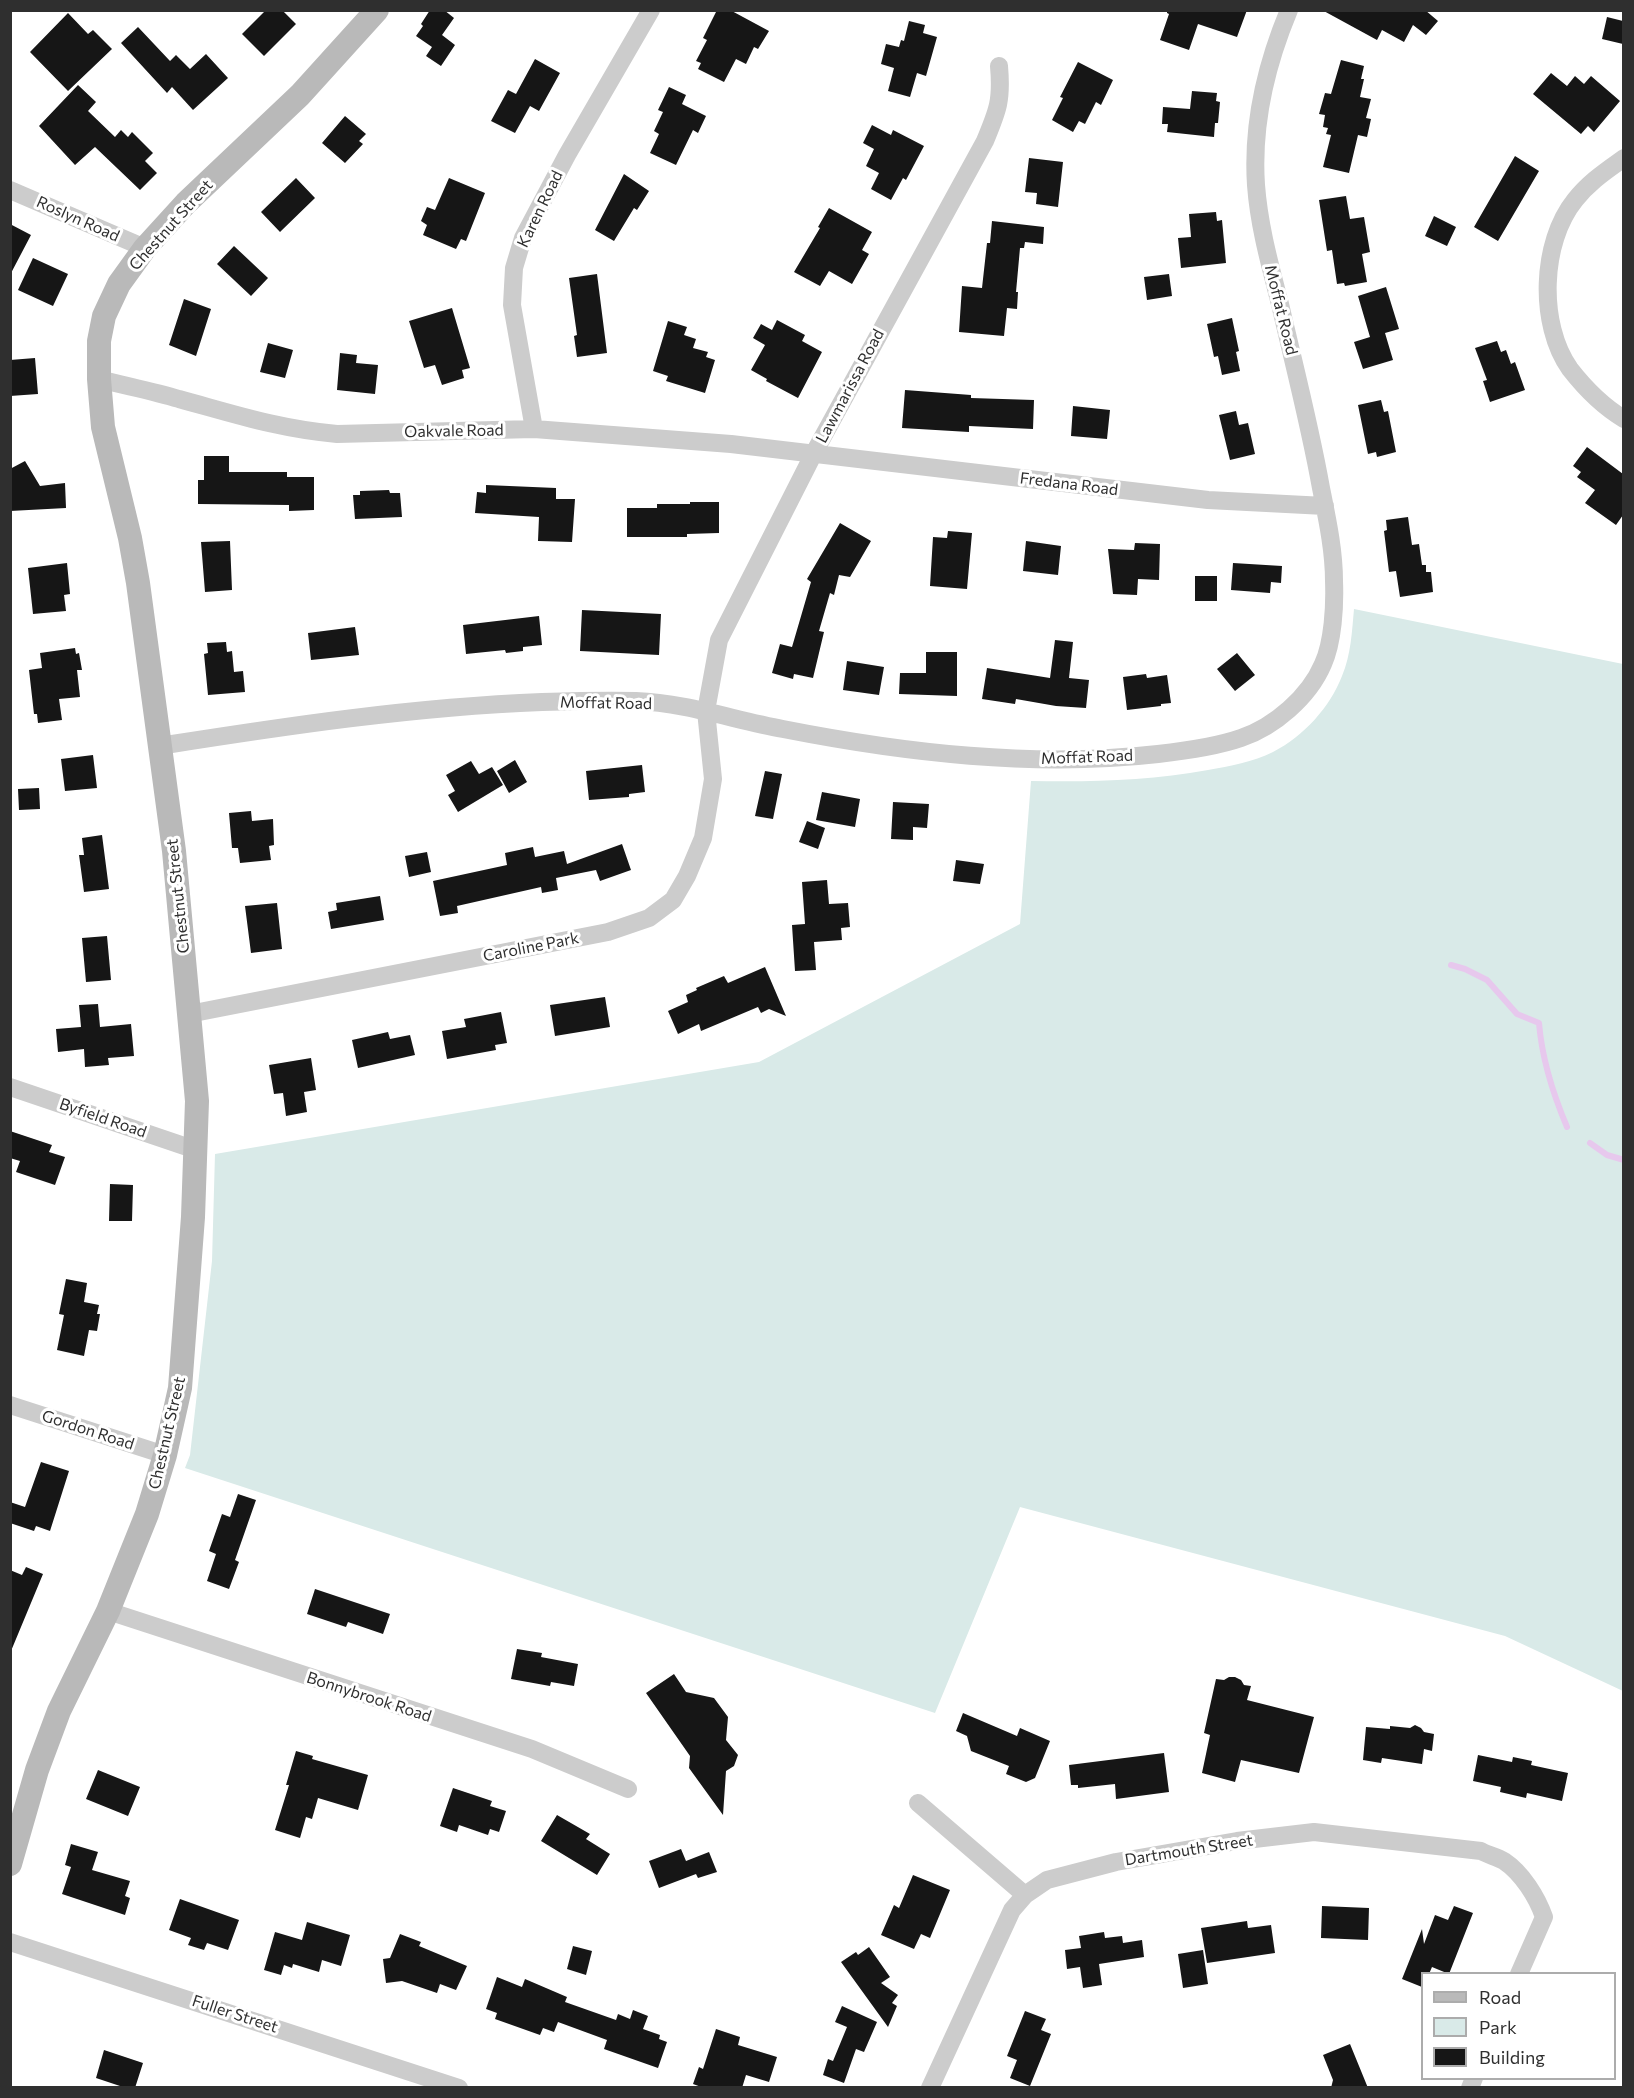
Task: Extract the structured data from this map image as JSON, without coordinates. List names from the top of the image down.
{
  "streets": {
    "main road": ["Chestnut Street"],
    "street": [
      "Karen Road",
      "Roslyn Road",
      "Moffat Road",
      "Lawmarissa Road",
      "Oakvale Road",
      "Fredana Road",
      "Caroline Park",
      "Byfield Road",
      "Gordon Road",
      "Bonnybrook Road",
      "Dartmouth Street",
      "Fuller Street"
    ]
  },
  "crossings": [
    ["Karen Road", "Oakvale Road"],
    ["Roslyn Road", "Chestnut Street"],
    ["Chestnut Street", "Moffat Road"],
    ["Chestnut Street", "Oakvale Road"],
    ["Chestnut Street", "Caroline Park"],
    ["Chestnut Street", "Byfield Road"],
    ["Chestnut Street", "Gordon Road"],
    ["Chestnut Street", "Bonnybrook Road"],
    ["Moffat Road", "Lawmarissa Road"],
    ["Moffat Road", "Fredana Road"],
    ["Moffat Road", "Caroline Park"],
    ["Lawmarissa Road", "Oakvale Road"],
    ["Lawmarissa Road", "Fredana Road"],
    ["Lawmarissa Road", "Caroline Park"],
    ["Oakvale Road", "Fredana Road"]
  ],
  "legend": ["Road", "Park", "Building"]
}
